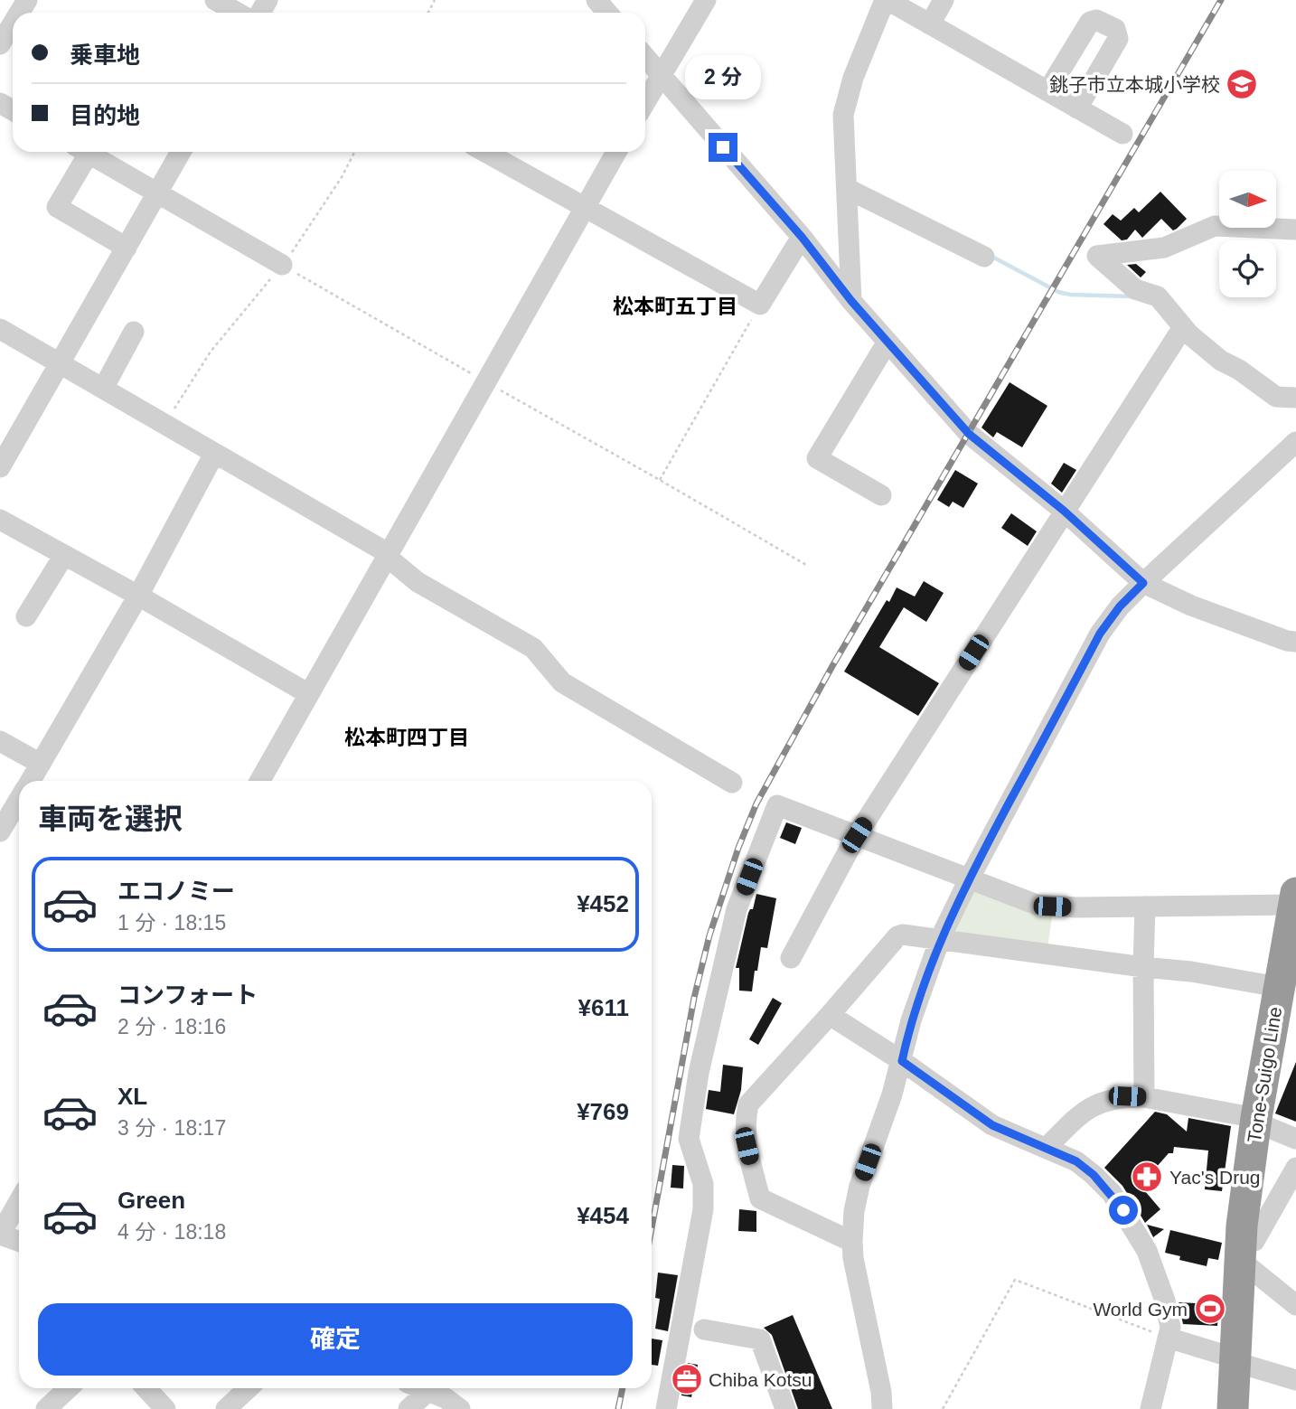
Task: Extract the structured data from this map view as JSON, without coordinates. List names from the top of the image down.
{
  "streets": {
    "highway": ["Tone-Suigo Line"]
  },
  "districts": ["松本町五丁目", "松本町四丁目"],
  "places": {
    "school or university": ["銚子市立本城小学校"],
    "pharmacy": ["Yac's Drug"],
    "sports": ["World Gym"],
    "office": ["Chiba Kotsu"]
  },
  "north": "right",
  "page": {
    "banner": ["乗車地", "目的地"],
    "bubble": "2 分",
    "heading": "車両を選択",
    "list": [
      {
        "name": "エコノミー",
        "note": "1 分 · 18:15",
        "value": "¥452"
      },
      {
        "name": "コンフォート",
        "note": "2 分 · 18:16",
        "value": "¥611"
      },
      {
        "name": "XL",
        "note": "3 分 · 18:17",
        "value": "¥769"
      },
      {
        "name": "Green",
        "note": "4 分 · 18:18",
        "value": "¥454"
      }
    ],
    "buttons": "確定"
  }
}
